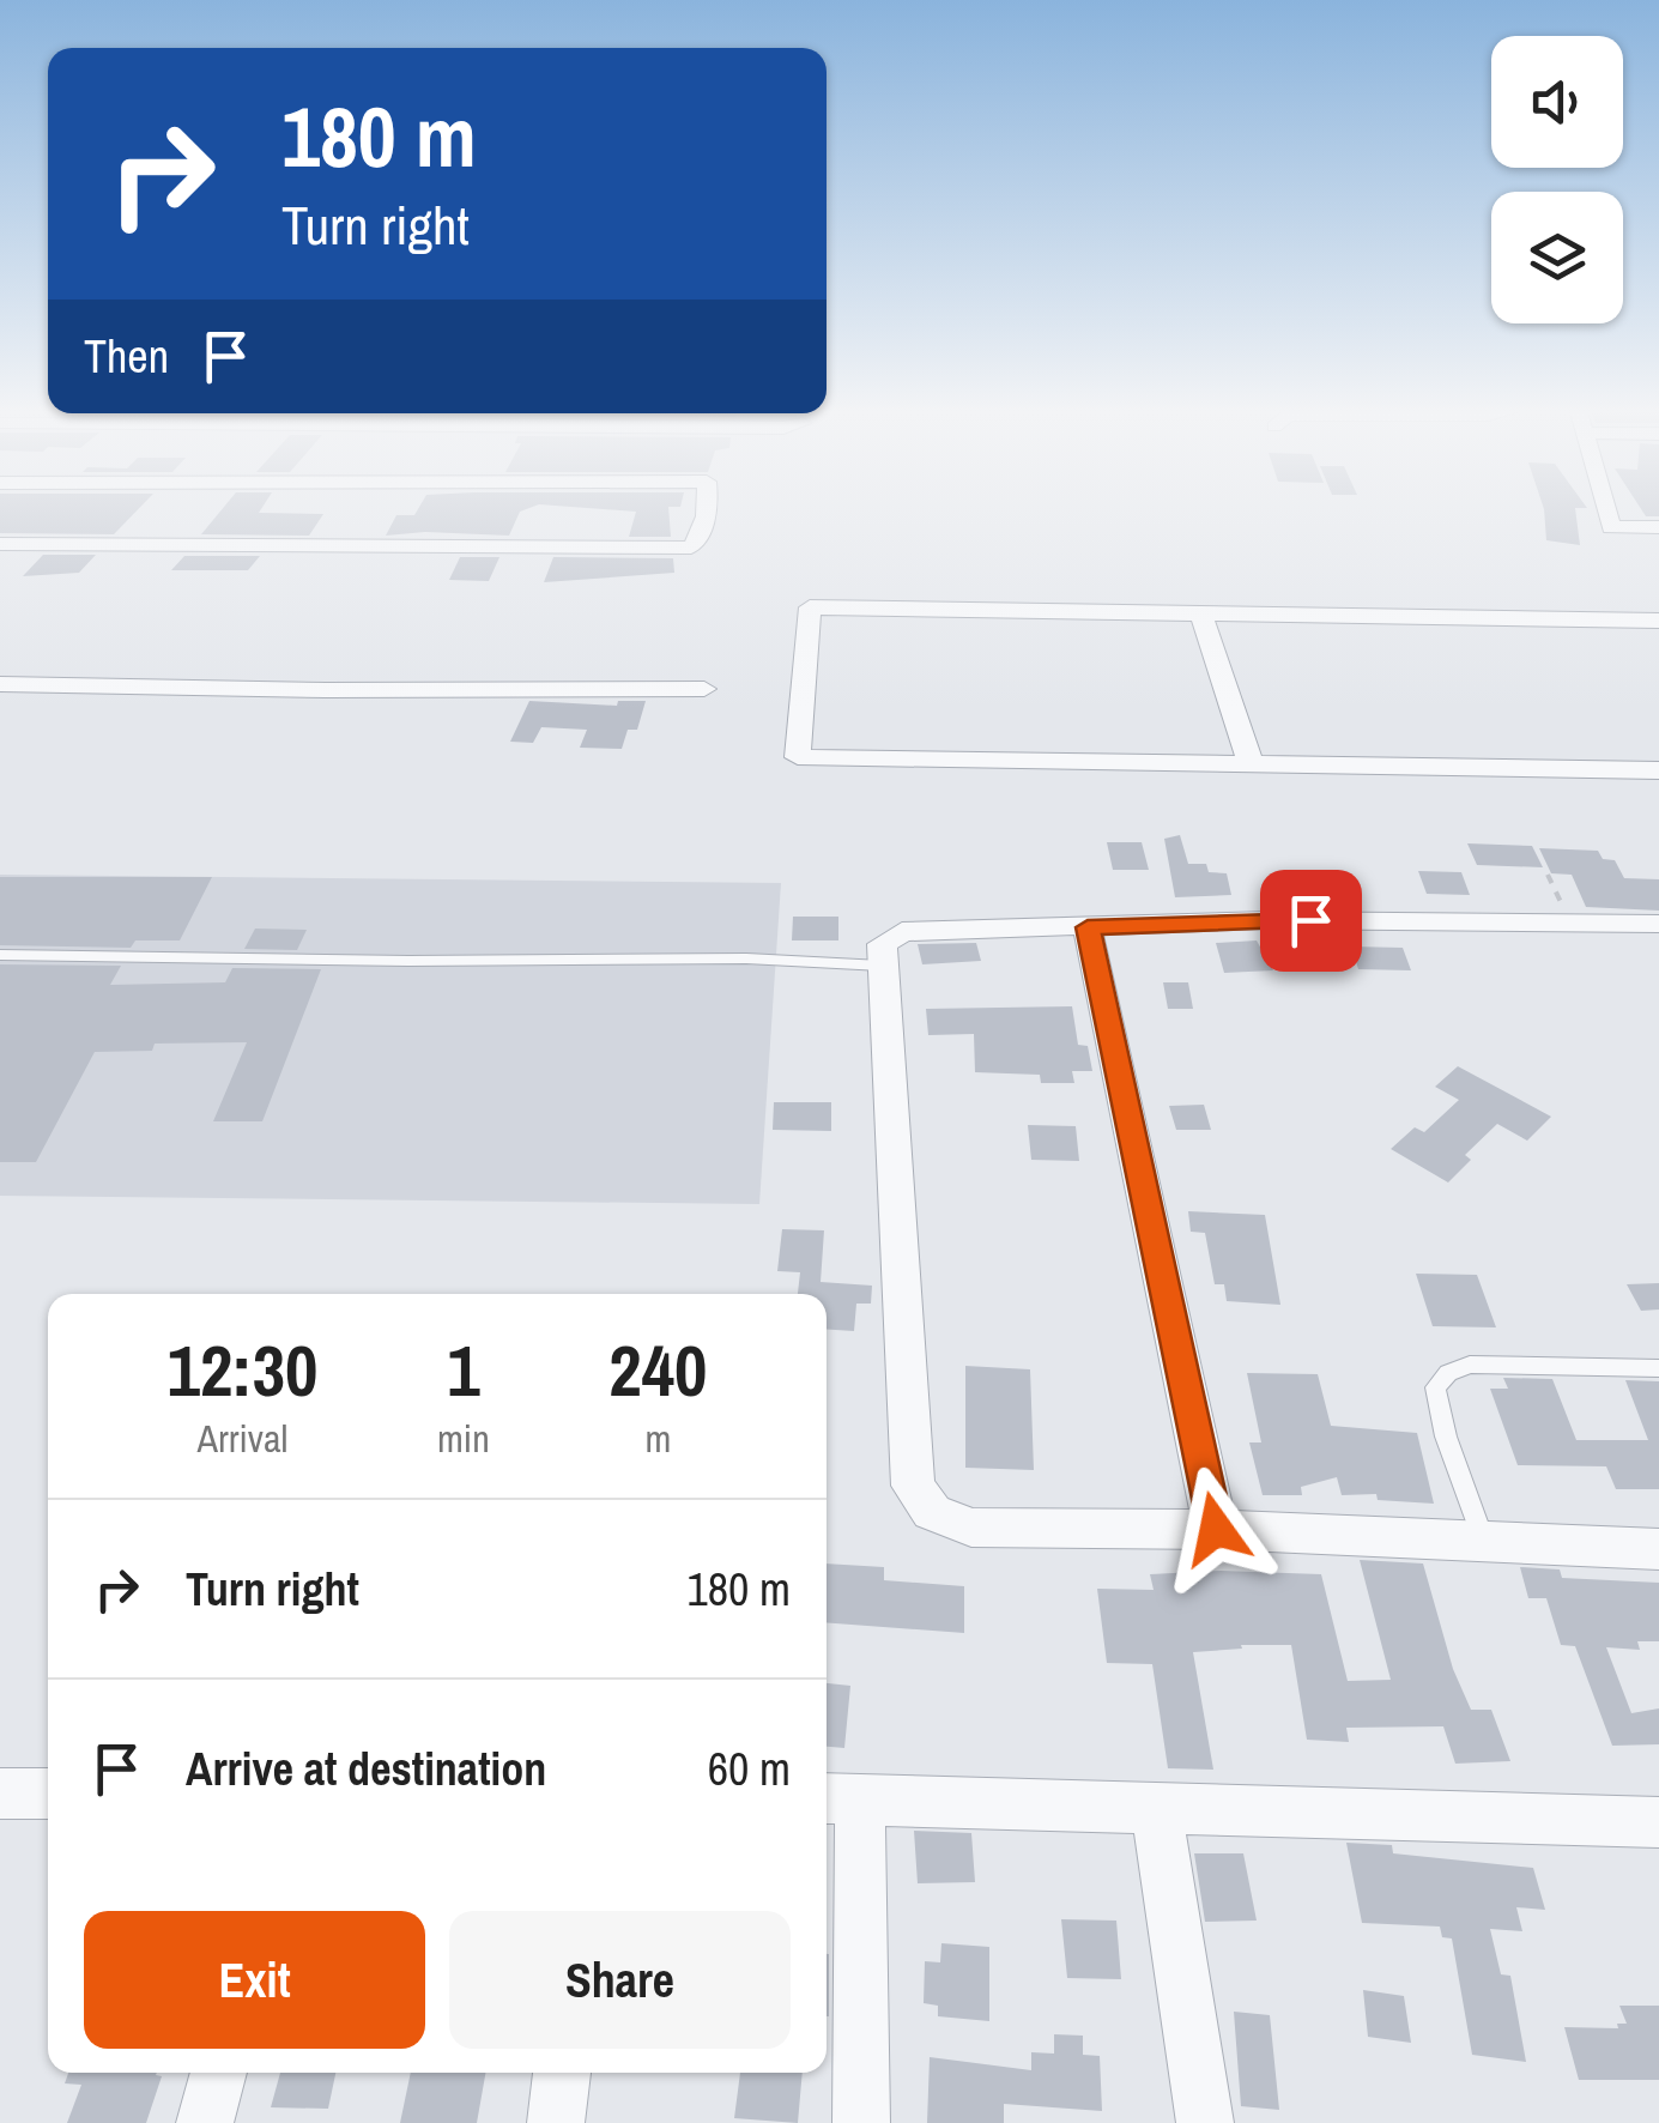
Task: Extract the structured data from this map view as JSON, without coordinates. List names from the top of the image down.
{
  "page": {
    "turn": ["180 m", "Turn right"],
    "then": "Then",
    "eta": [
      "12:30",
      "Arrival",
      "1",
      "min",
      "240",
      "m"
    ],
    "list": [
      {
        "name": "Turn right",
        "value": "180 m"
      },
      {
        "name": "Arrive at destination",
        "value": "60 m"
      }
    ],
    "buttons": ["Exit", "Share"]
  }
}
